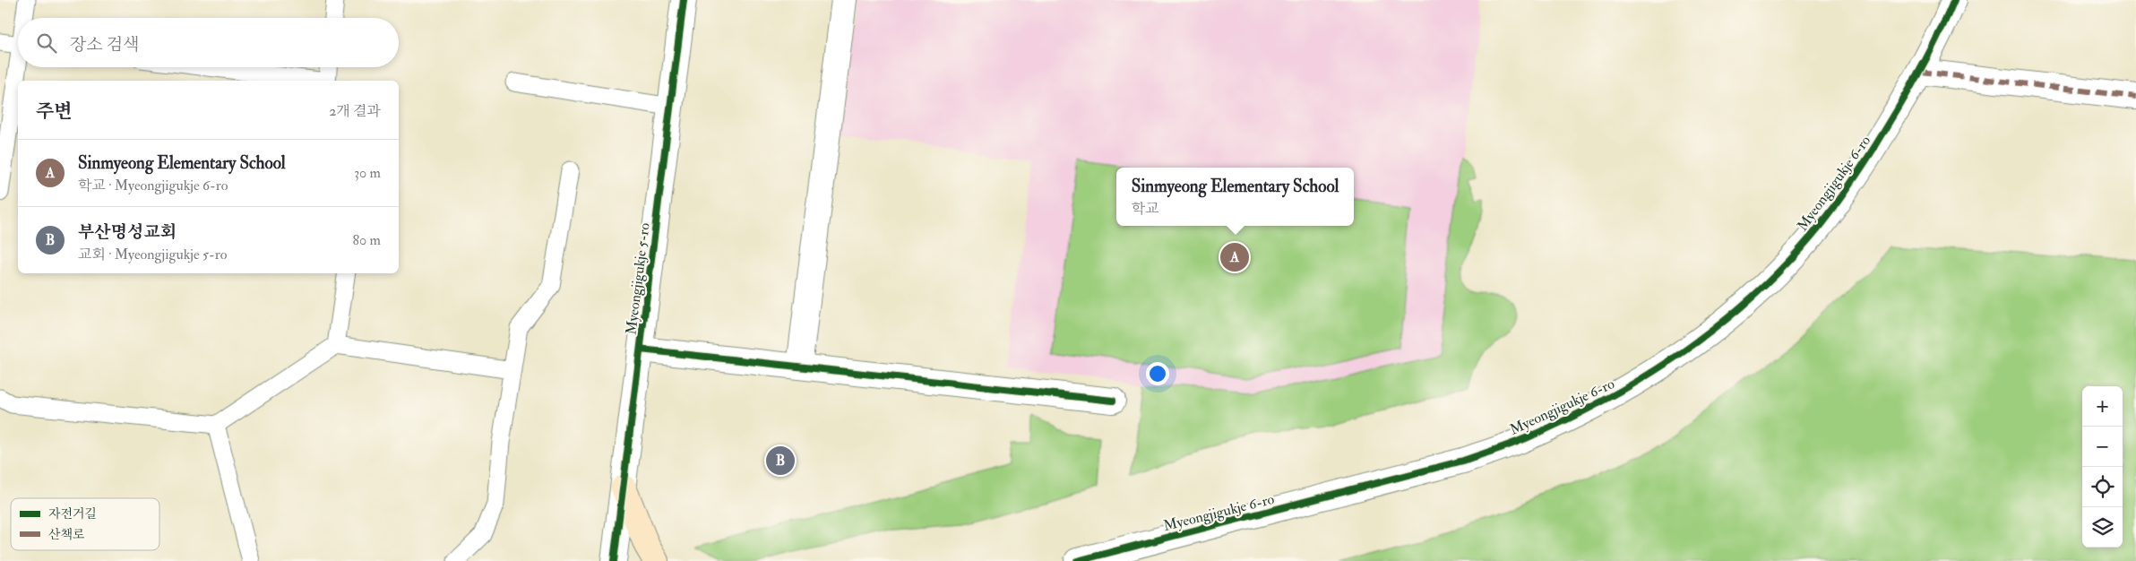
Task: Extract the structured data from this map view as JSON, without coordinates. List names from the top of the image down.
{
  "streets": {
    "street": ["Myeongjigukje 6-ro", "Myeongjigukje 5-ro"]
  },
  "legend": ["자전거길", "산책로"],
  "page": {
    "search": "장소 검색",
    "heading": ["주변", "2개 결과"],
    "list": [
      {
        "mark": "A",
        "name": "Sinmyeong Elementary School",
        "note": "학교 · Myeongjigukje 6-ro",
        "value": "30 m"
      },
      {
        "mark": "B",
        "name": "부산명성교회",
        "note": "교회 · Myeongjigukje 5-ro",
        "value": "80 m"
      }
    ],
    "popup": ["Sinmyeong Elementary School", "학교"],
    "pins": ["A", "B"],
    "map_buttons": ["+", "−"]
  }
}
